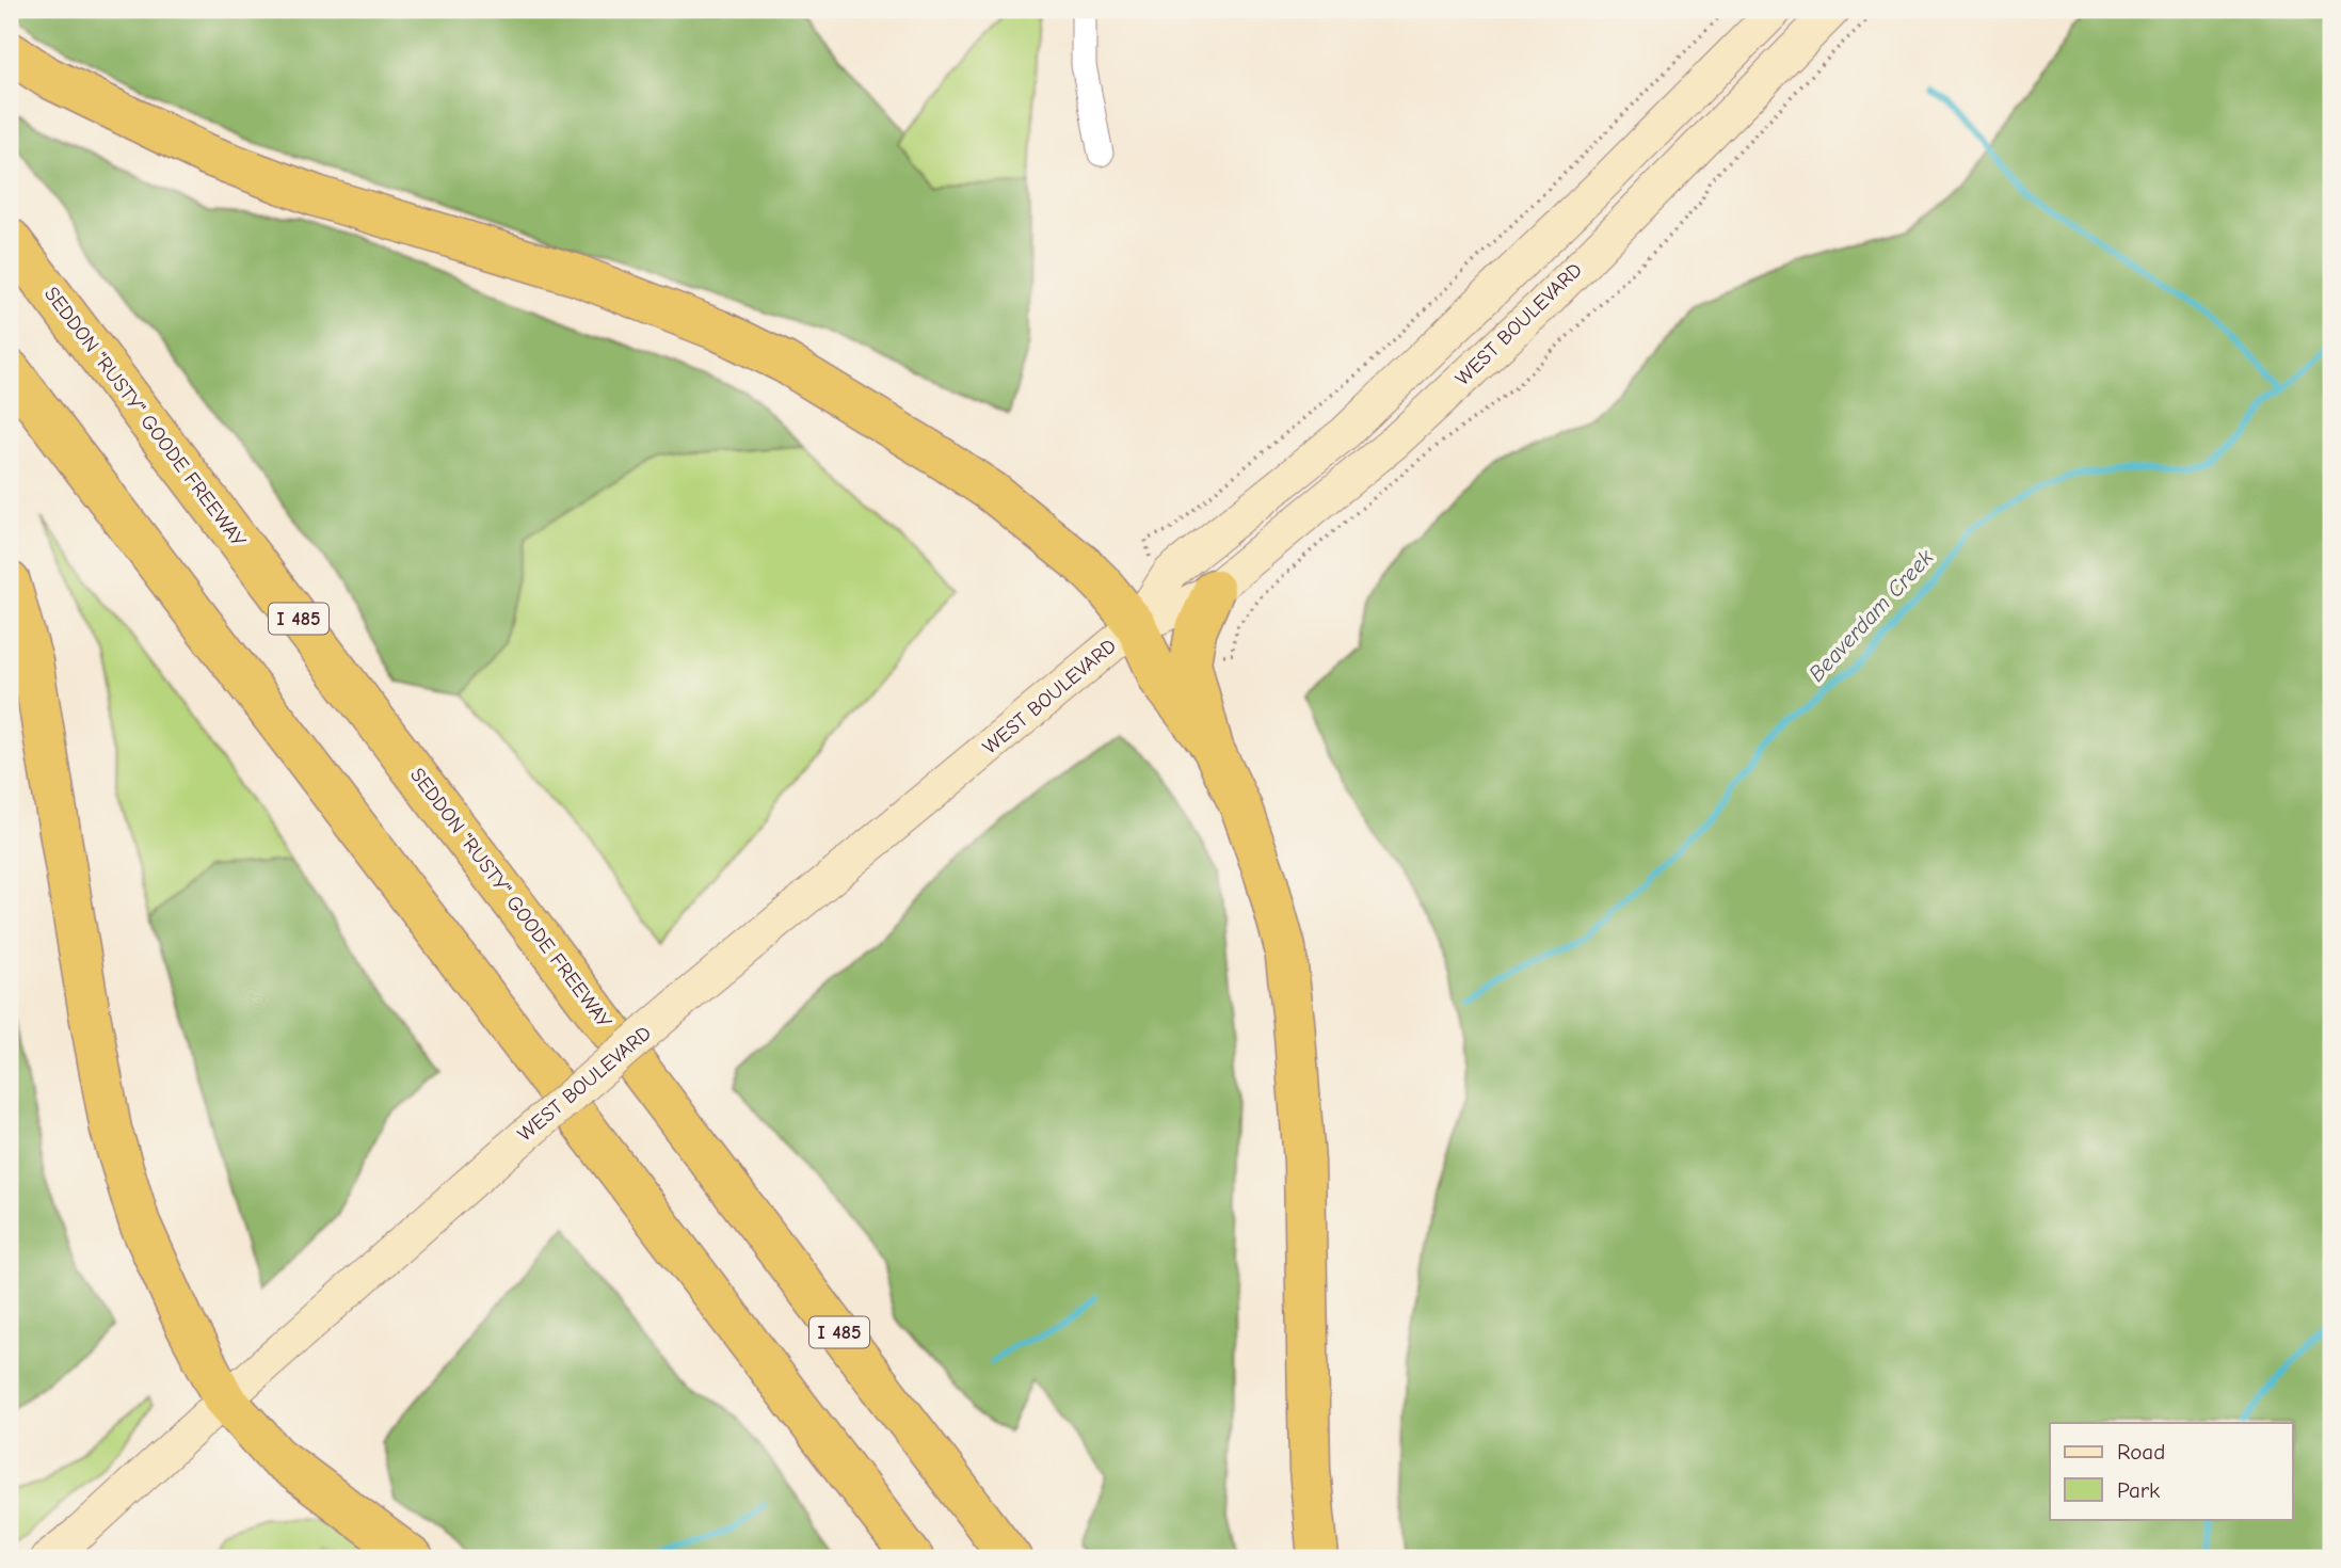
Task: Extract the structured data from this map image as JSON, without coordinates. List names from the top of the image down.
{
  "streets": {
    "highway": ["SEDDON \"RUSTY\" GOODE FREEWAY", "I 485"],
    "street": ["WEST BOULEVARD"]
  },
  "water": ["Beaverdam Creek"],
  "legend": ["Road", "Park"]
}
